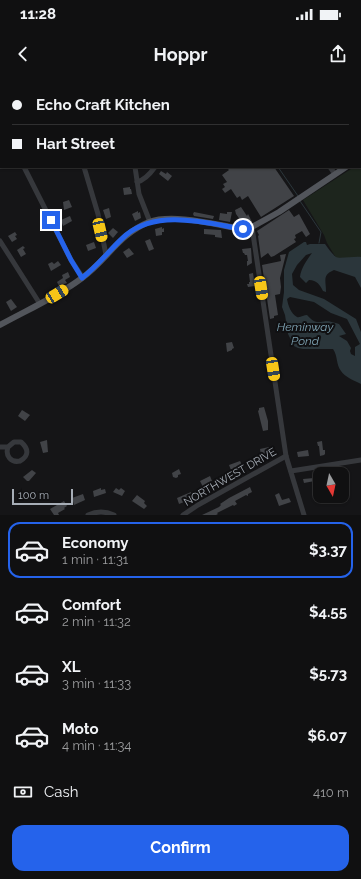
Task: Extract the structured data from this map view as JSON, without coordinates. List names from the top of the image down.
{
  "streets": {
    "street": ["NORTHWEST DRIVE"]
  },
  "water": ["Heminway Pond"],
  "scale_bar": "100 m",
  "north": "bottom",
  "page": {
    "status": "11:28",
    "header": "Hoppr",
    "banner": ["Echo Craft Kitchen", "Hart Street"],
    "scale": "100 m",
    "list": [
      {
        "name": "Economy",
        "note": "1 min · 11:31",
        "value": "$3.37"
      },
      {
        "name": "Comfort",
        "note": "2 min · 11:32",
        "value": "$4.55"
      },
      {
        "name": "XL",
        "note": "3 min · 11:33",
        "value": "$5.73"
      },
      {
        "name": "Moto",
        "note": "4 min · 11:34",
        "value": "$6.07"
      }
    ],
    "pay": ["Cash", "410 m"],
    "buttons": "Confirm"
  }
}
